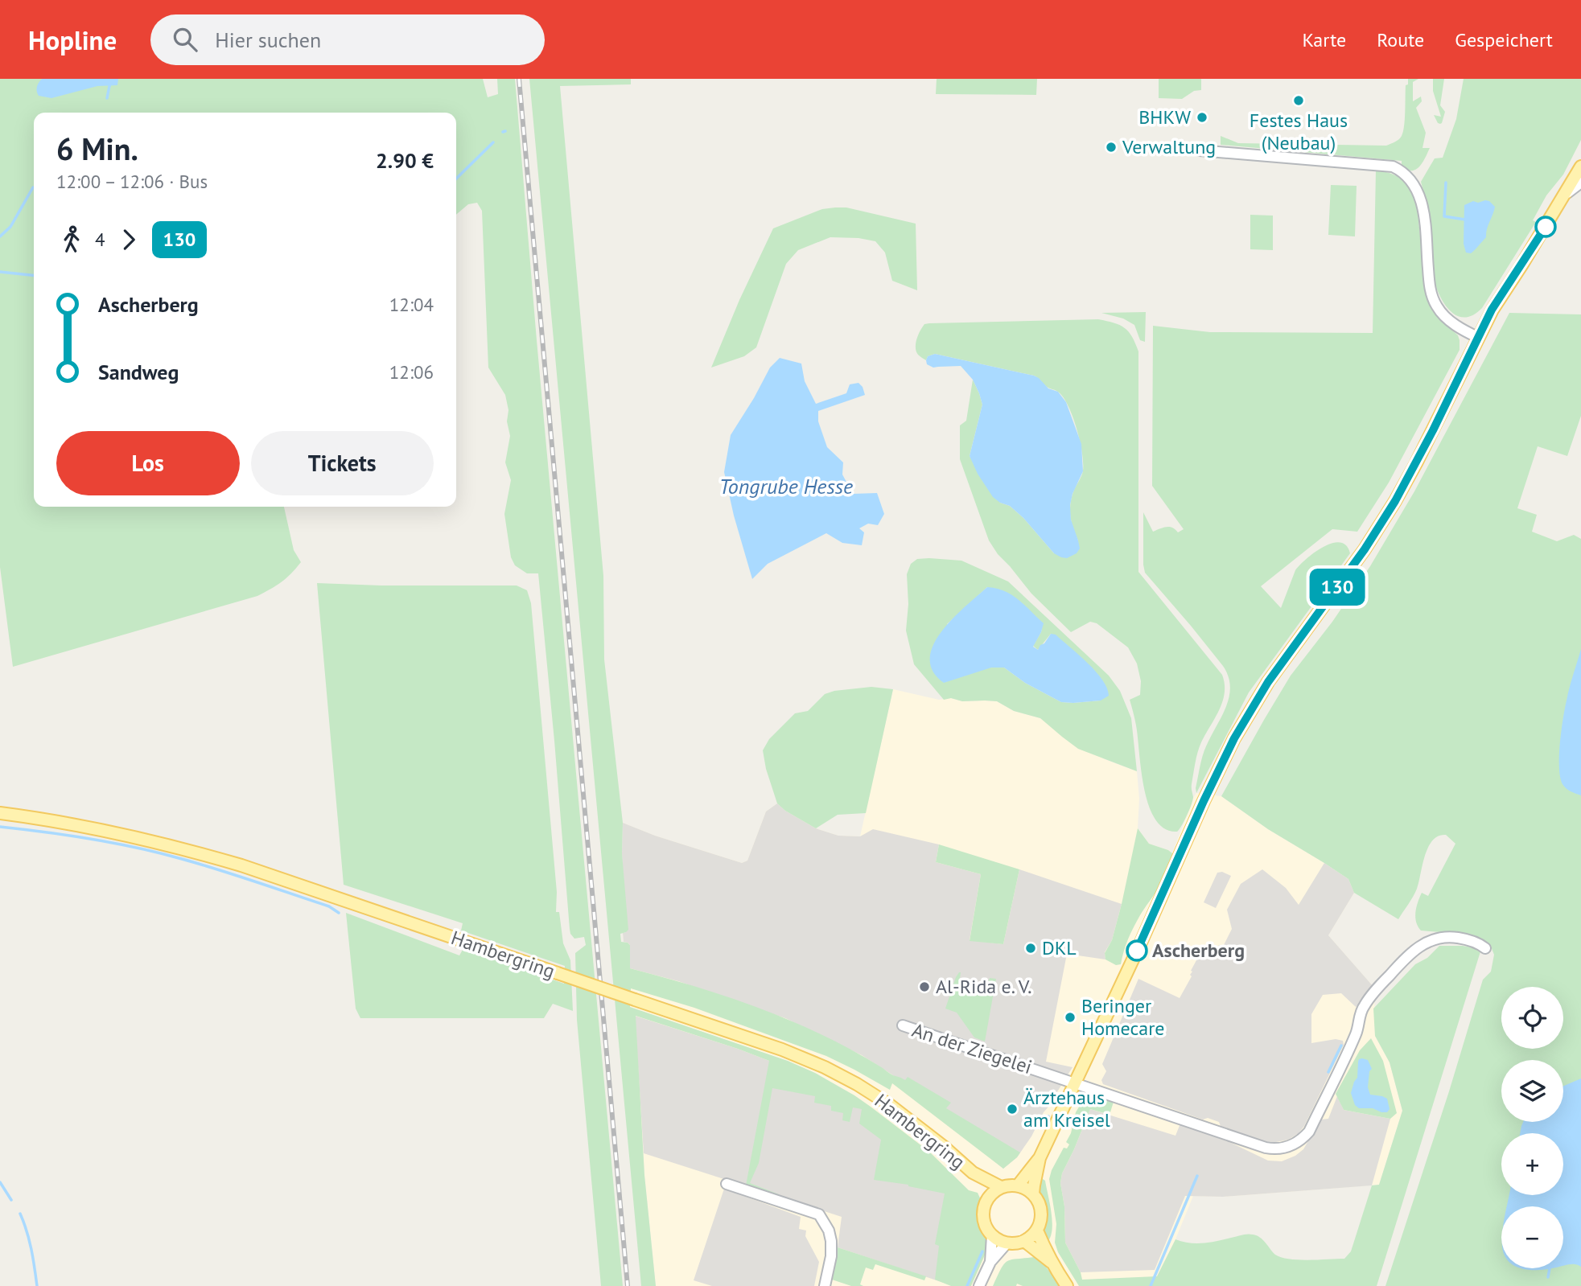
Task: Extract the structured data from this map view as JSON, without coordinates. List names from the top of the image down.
{
  "streets": {
    "main road": ["Hambergring"],
    "street": ["An der Ziegelei"]
  },
  "water": ["Tongrube Hesse"],
  "places": [
    "Festes Haus (Neubau)",
    "BHKW",
    "Verwaltung",
    "DKL",
    "Ascherberg",
    "Al-Rida e. V.",
    "Beringer Homecare",
    "Ärztehaus am Kreisel"
  ],
  "lines": ["bus line 130"],
  "page": {
    "header": "Hopline",
    "search": "Hier suchen",
    "nav": ["Karte", "Route", "Gespeichert"],
    "on_map": "130",
    "heading": ["6 Min.", "12:00 – 12:06 · Bus", "2.90 €"],
    "legs": ["4", "130"],
    "list": [
      {
        "name": "Ascherberg",
        "value": "12:04"
      },
      {
        "name": "Sandweg",
        "value": "12:06"
      }
    ],
    "buttons": ["Los", "Tickets"],
    "map_buttons": ["+", "−"]
  }
}
